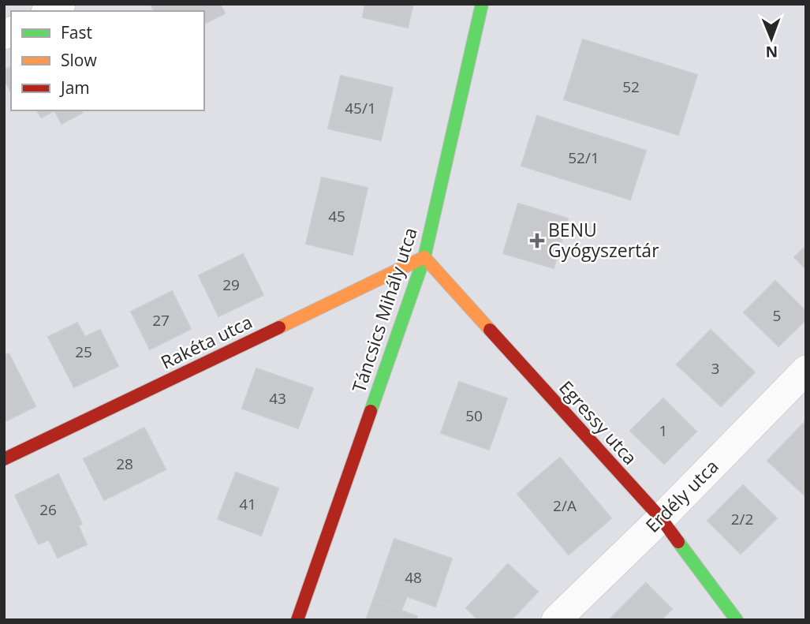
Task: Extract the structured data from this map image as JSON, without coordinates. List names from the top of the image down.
{
  "streets": {
    "street": [
      "Táncsics Mihály utca",
      "Rakéta utca",
      "Egressy utca",
      "Erdély utca"
    ]
  },
  "crossings": [
    ["Táncsics Mihály utca", "Rakéta utca"],
    ["Táncsics Mihály utca", "Egressy utca"],
    ["Rakéta utca", "Egressy utca"],
    ["Egressy utca", "Erdély utca"]
  ],
  "places": {
    "health": ["BENU Gyógyszertár"]
  },
  "house_numbers": [
    "52",
    "45/1",
    "52/1",
    "45",
    "29",
    "5",
    "27",
    "25",
    "3",
    "43",
    "50",
    "1",
    "28",
    "41",
    "2/A",
    "26",
    "2/2",
    "48"
  ],
  "legend": ["Fast", "Slow", "Jam"],
  "north": "bottom"
}
